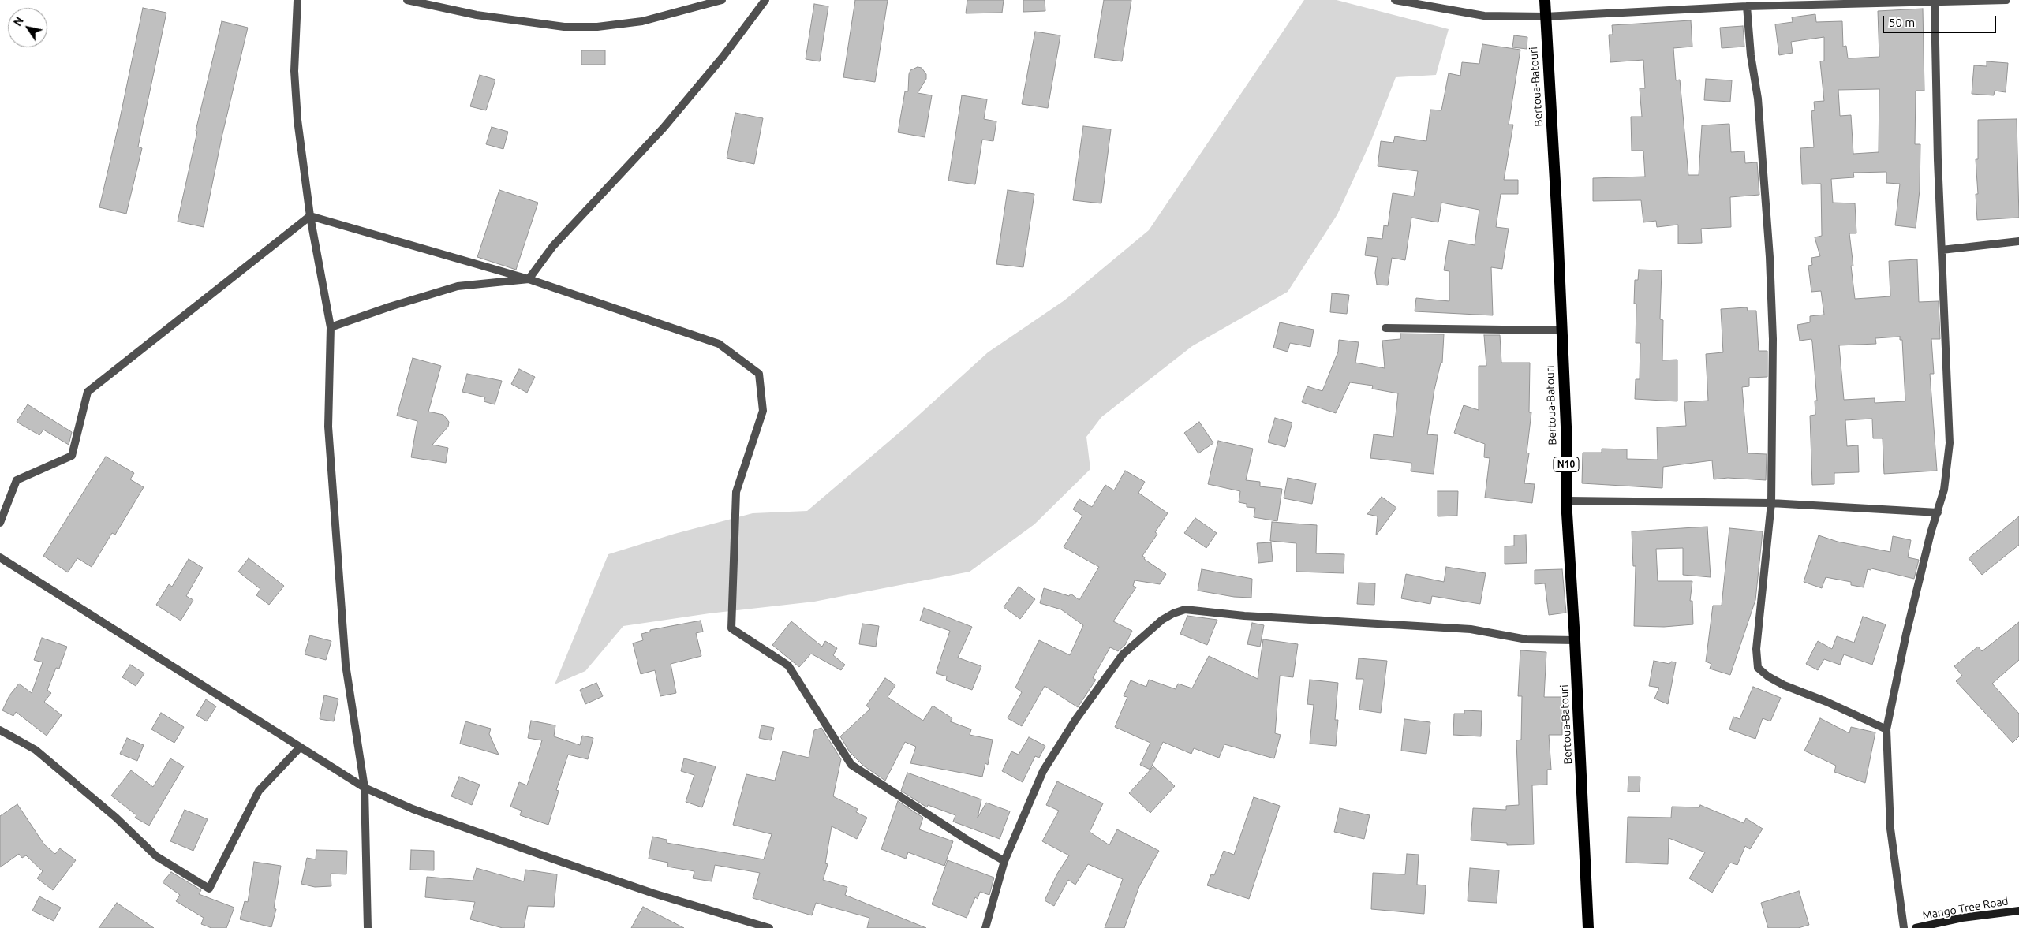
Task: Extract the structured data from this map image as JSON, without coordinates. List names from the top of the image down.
{
  "streets": {
    "highway": ["Bertoua-Batouri", "N10"],
    "main road": ["Mango Tree Road"]
  },
  "scale_bar": "50 m",
  "north": "top left"
}
